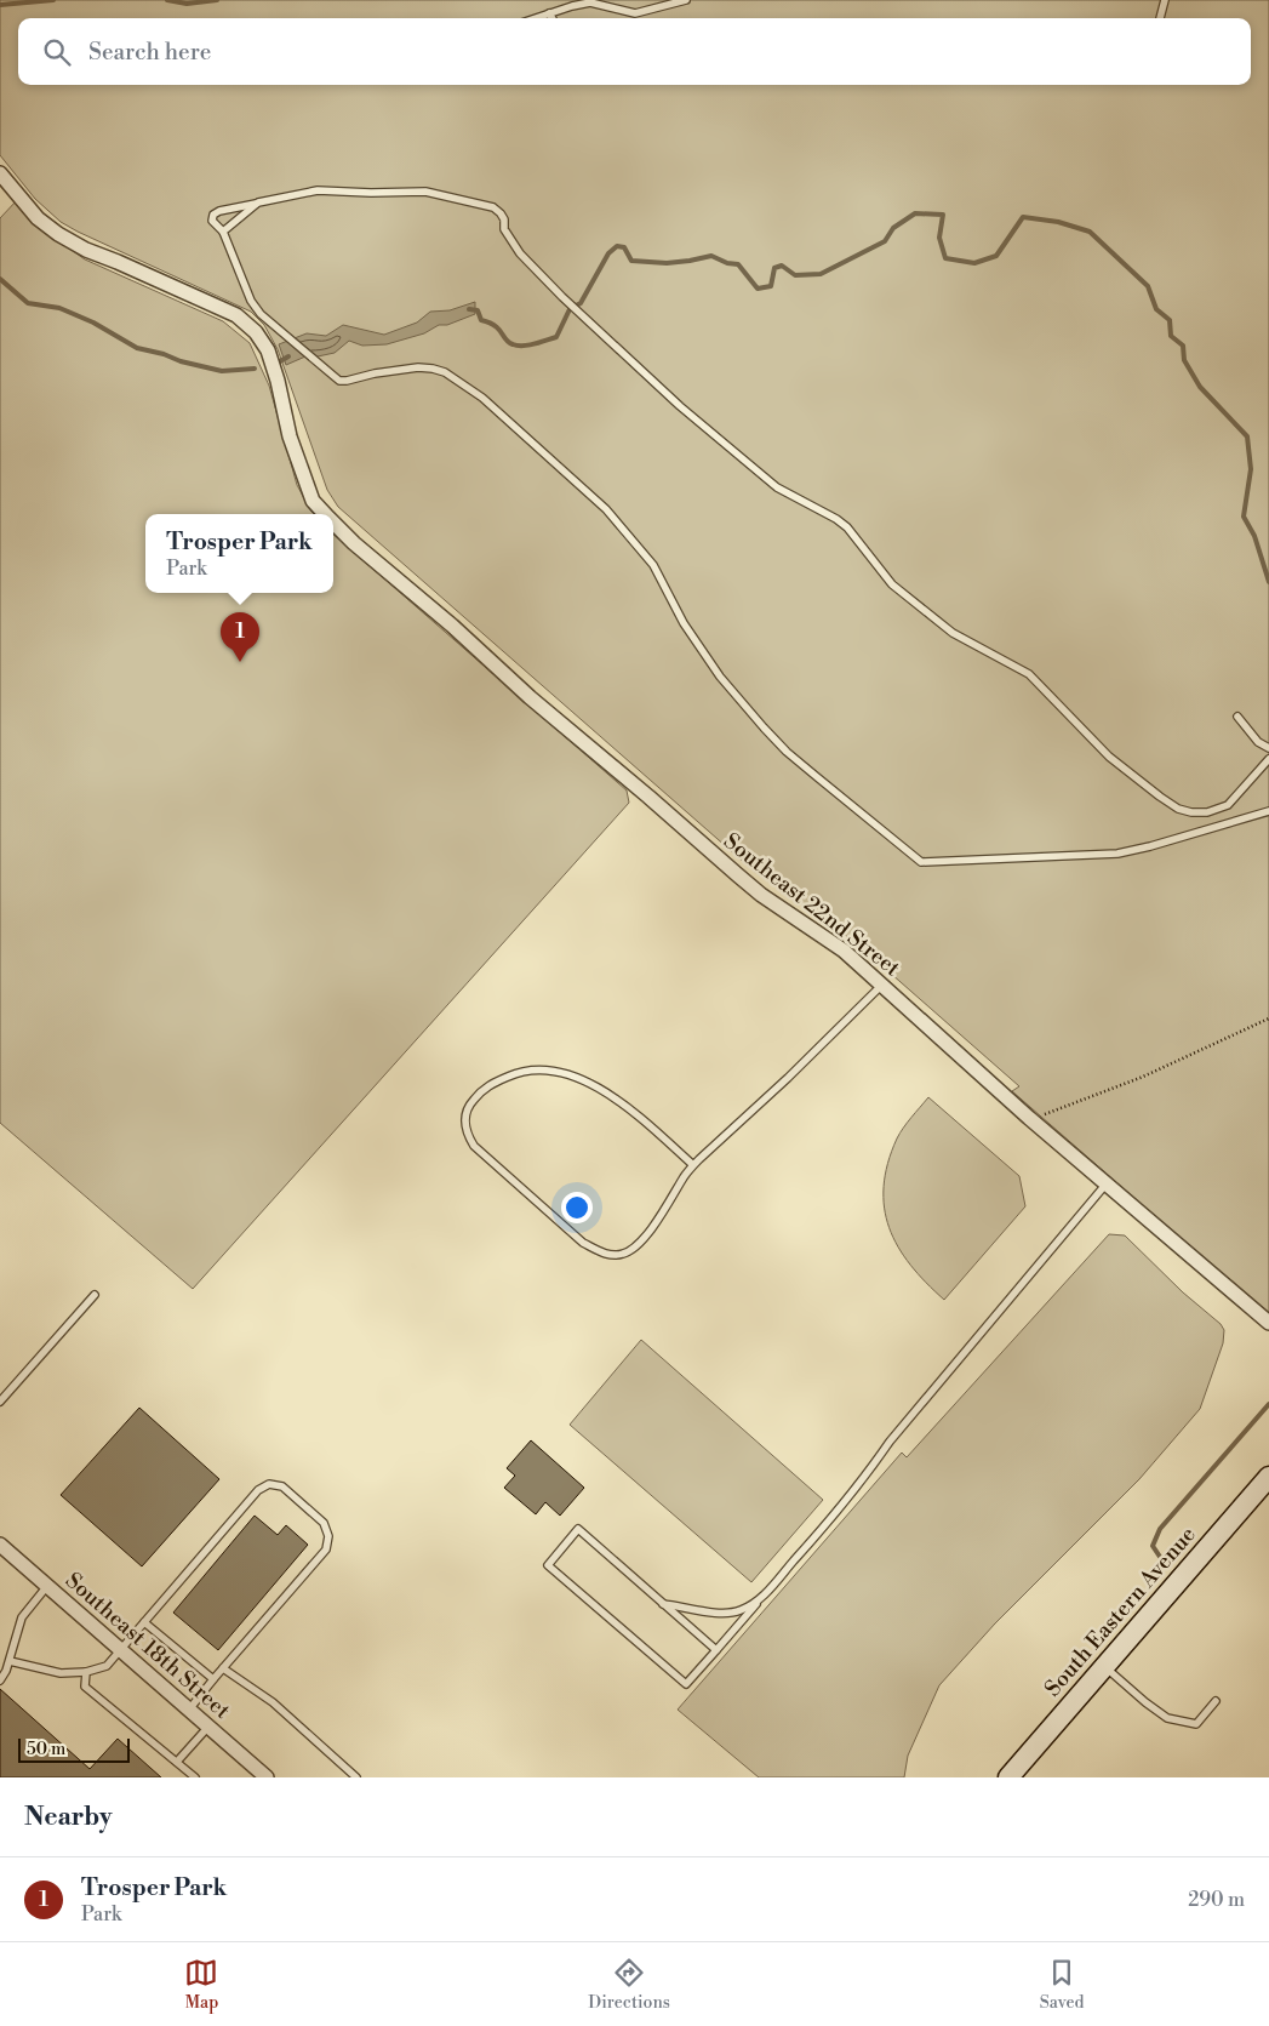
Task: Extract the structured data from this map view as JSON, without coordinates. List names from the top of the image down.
{
  "streets": {
    "main road": ["South Eastern Avenue"],
    "street": ["Southeast 22nd Street", "Southeast 18th Street"]
  },
  "scale_bar": "50 m",
  "page": {
    "search": "Search here",
    "popup": ["Trosper Park", "Park"],
    "pins": "1",
    "scale": "50 m",
    "heading": "Nearby",
    "list": [
      {
        "mark": "1",
        "name": "Trosper Park",
        "note": "Park",
        "value": "290 m"
      }
    ],
    "nav": ["Map", "Directions", "Saved"]
  }
}
